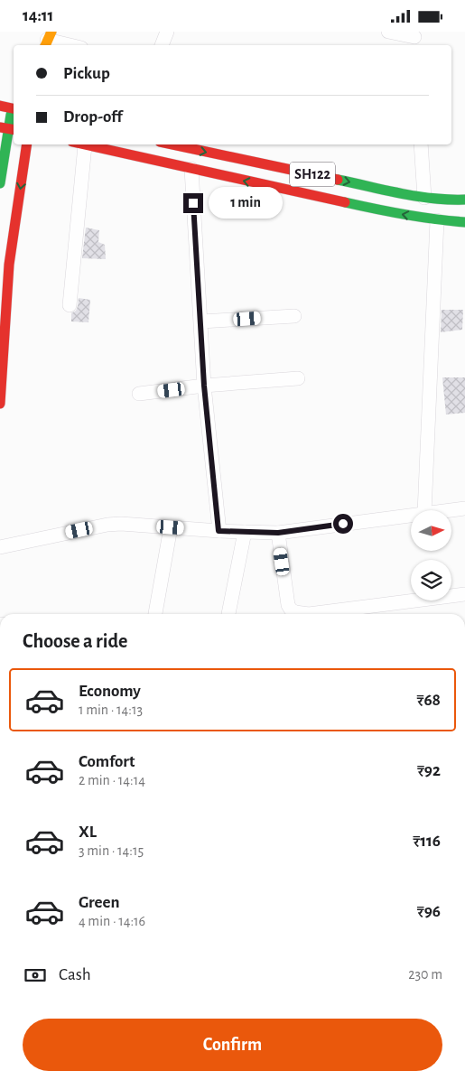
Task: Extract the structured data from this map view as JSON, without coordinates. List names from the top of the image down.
{
  "streets": {
    "main road": ["SH122"]
  },
  "north": "right",
  "page": {
    "status": "14:11",
    "banner": ["Pickup", "Drop-off"],
    "bubble": "1 min",
    "heading": "Choose a ride",
    "list": [
      {
        "name": "Economy",
        "note": "1 min · 14:13",
        "value": "₹68"
      },
      {
        "name": "Comfort",
        "note": "2 min · 14:14",
        "value": "₹92"
      },
      {
        "name": "XL",
        "note": "3 min · 14:15",
        "value": "₹116"
      },
      {
        "name": "Green",
        "note": "4 min · 14:16",
        "value": "₹96"
      }
    ],
    "pay": ["Cash", "230 m"],
    "buttons": "Confirm"
  }
}
